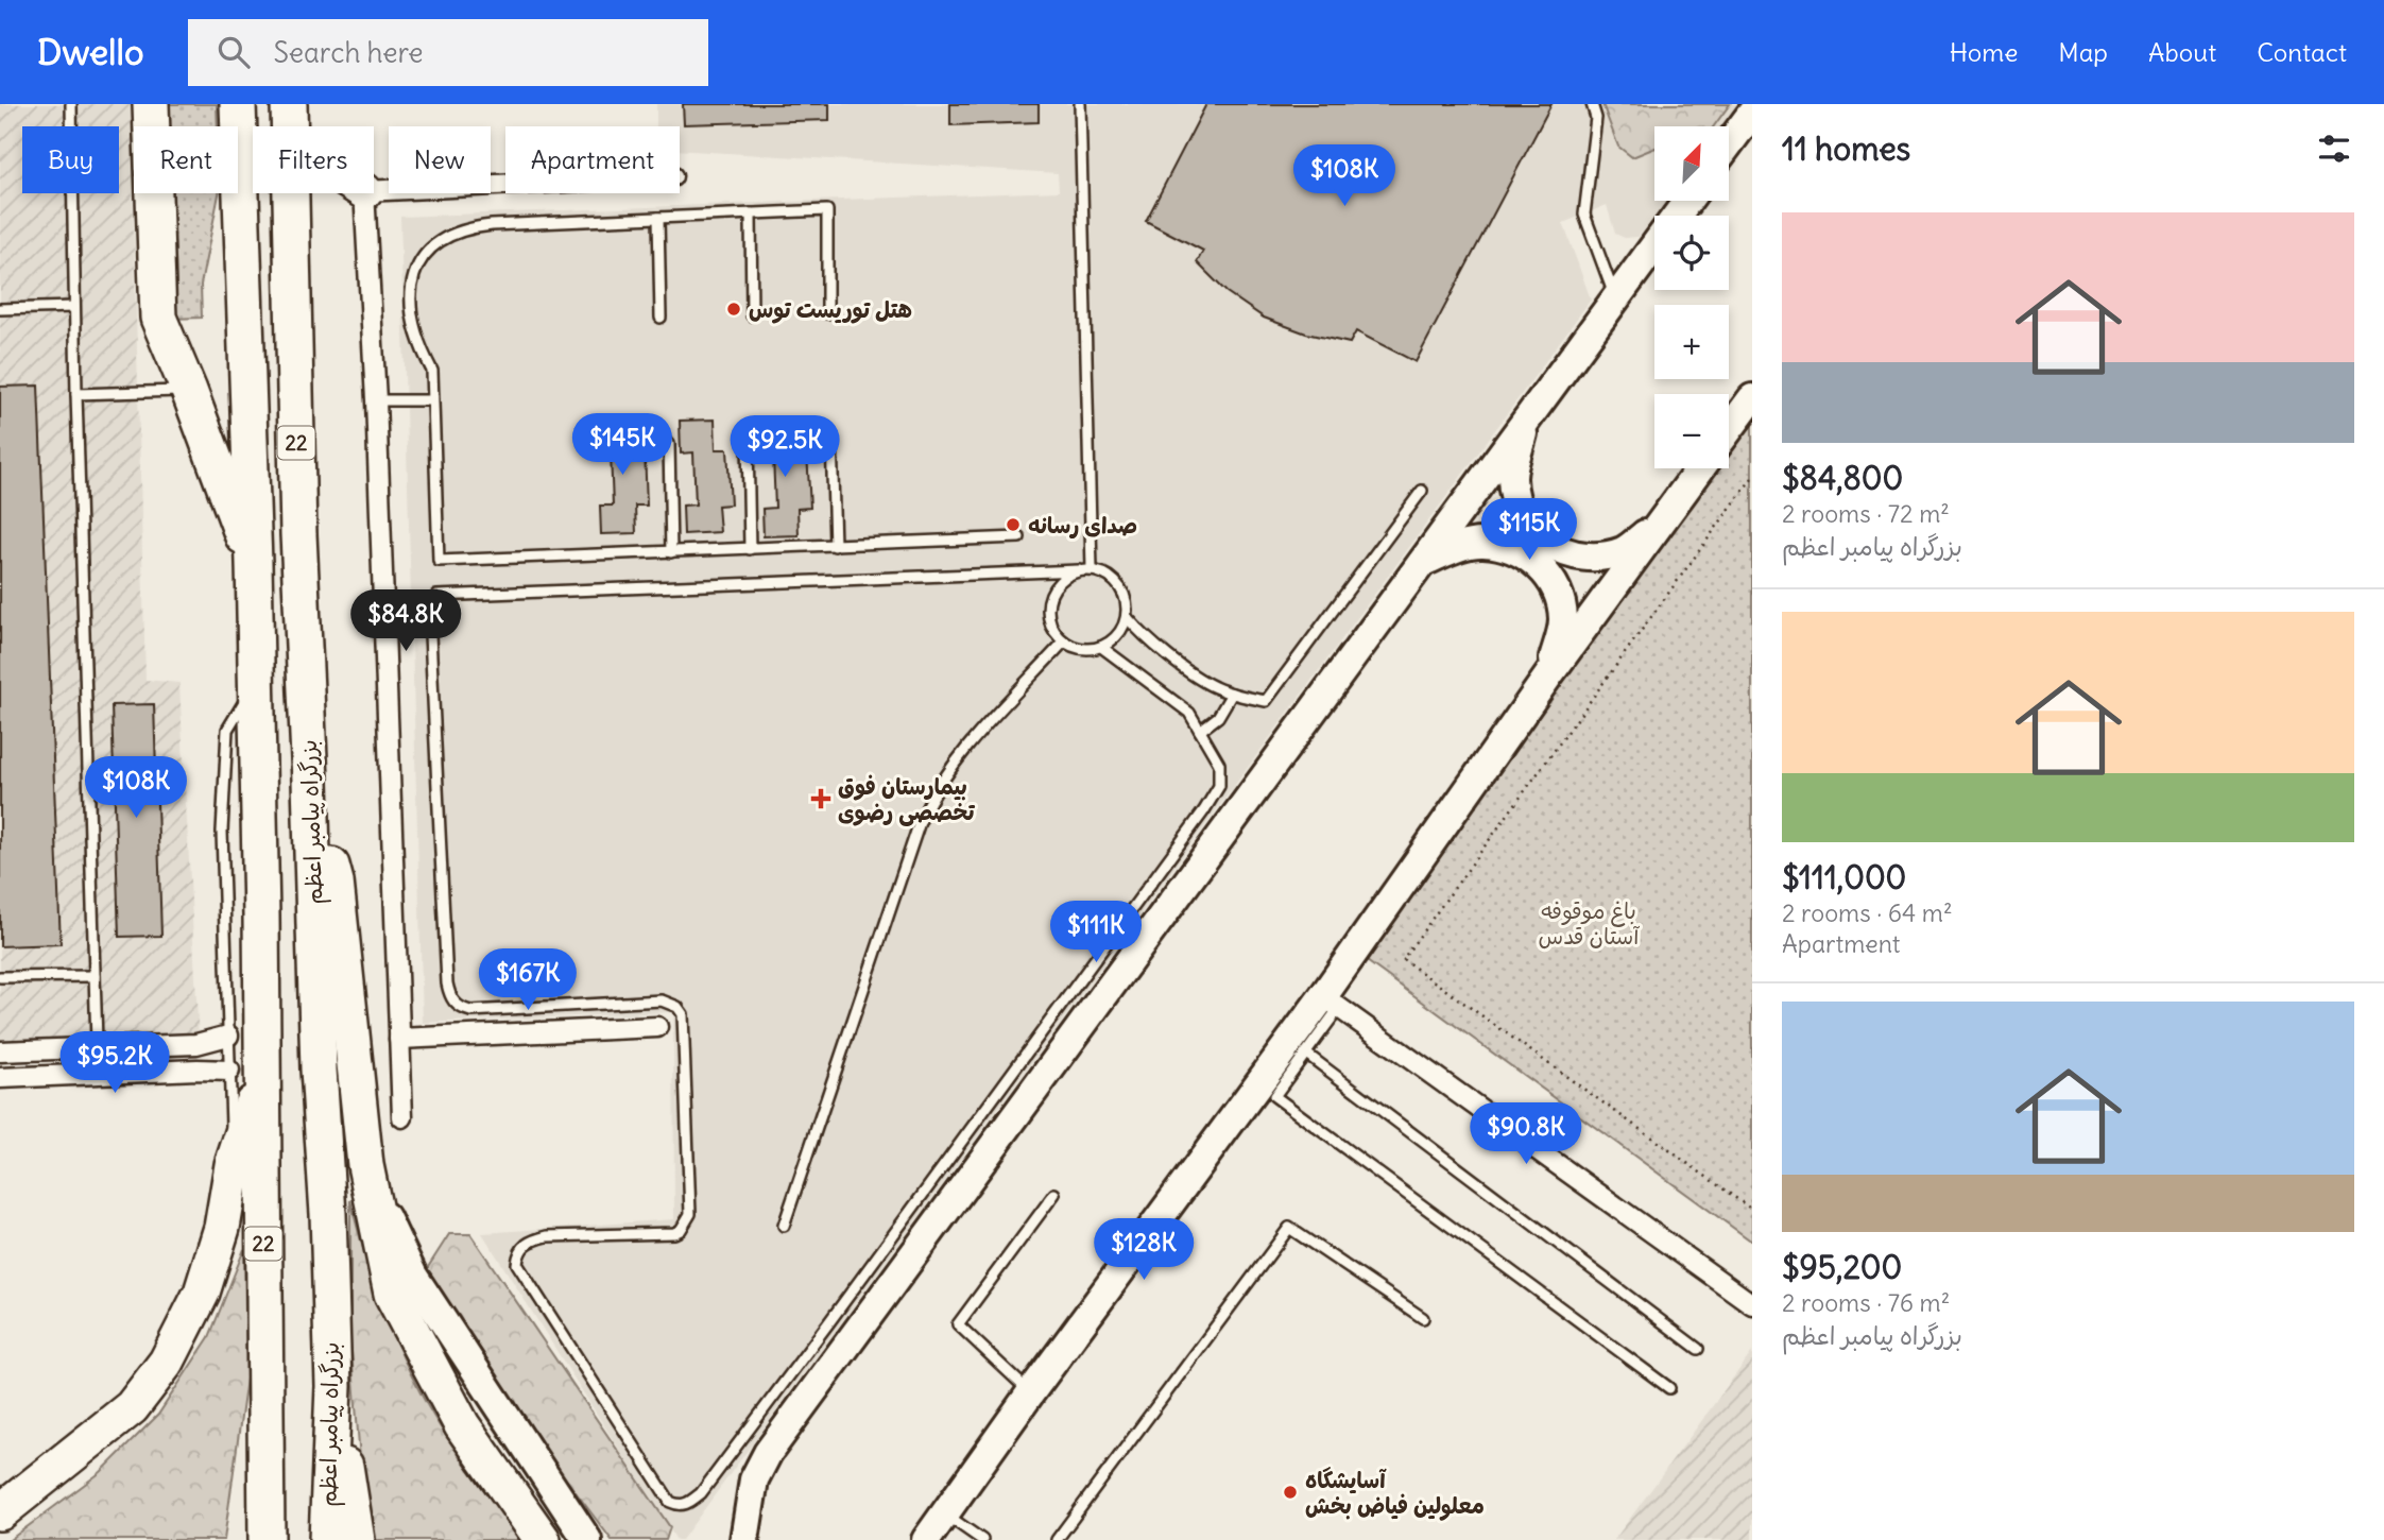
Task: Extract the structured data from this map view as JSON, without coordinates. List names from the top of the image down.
{
  "streets": {
    "highway": ["22", "بزرگراه پیامبر اعظم"]
  },
  "parks": ["باغ موقوفه آستان قدس"],
  "places": {
    "other": ["هتل توریست توس", "صدای رسانه", "آسایشگاه معلولین فیاض بخش"],
    "health": ["بیمارستان فوق تخصصی رضوی"]
  },
  "north": "top right",
  "page": {
    "header": "Dwello",
    "search": "Search here",
    "nav": [
      "Home",
      "Map",
      "About",
      "Contact"
    ],
    "heading": "11 homes",
    "map_buttons": ["+", "−"],
    "chip": [
      "Buy",
      "Rent",
      "Filters",
      "New",
      "Apartment"
    ],
    "price": [
      "$108K",
      "$145K",
      "$92.5K",
      "$115K",
      "$84.8K",
      "$108K",
      "$111K",
      "$167K",
      "$95.2K",
      "$90.8K",
      "$128K"
    ],
    "list": [
      {
        "name": "$84,800",
        "note": "2 rooms · 72 m² · بزرگراه پیامبر اعظم"
      },
      {
        "name": "$111,000",
        "note": "2 rooms · 64 m² · Apartment"
      },
      {
        "name": "$95,200",
        "note": "2 rooms · 76 m² · بزرگراه پیامبر اعظم"
      }
    ]
  }
}
